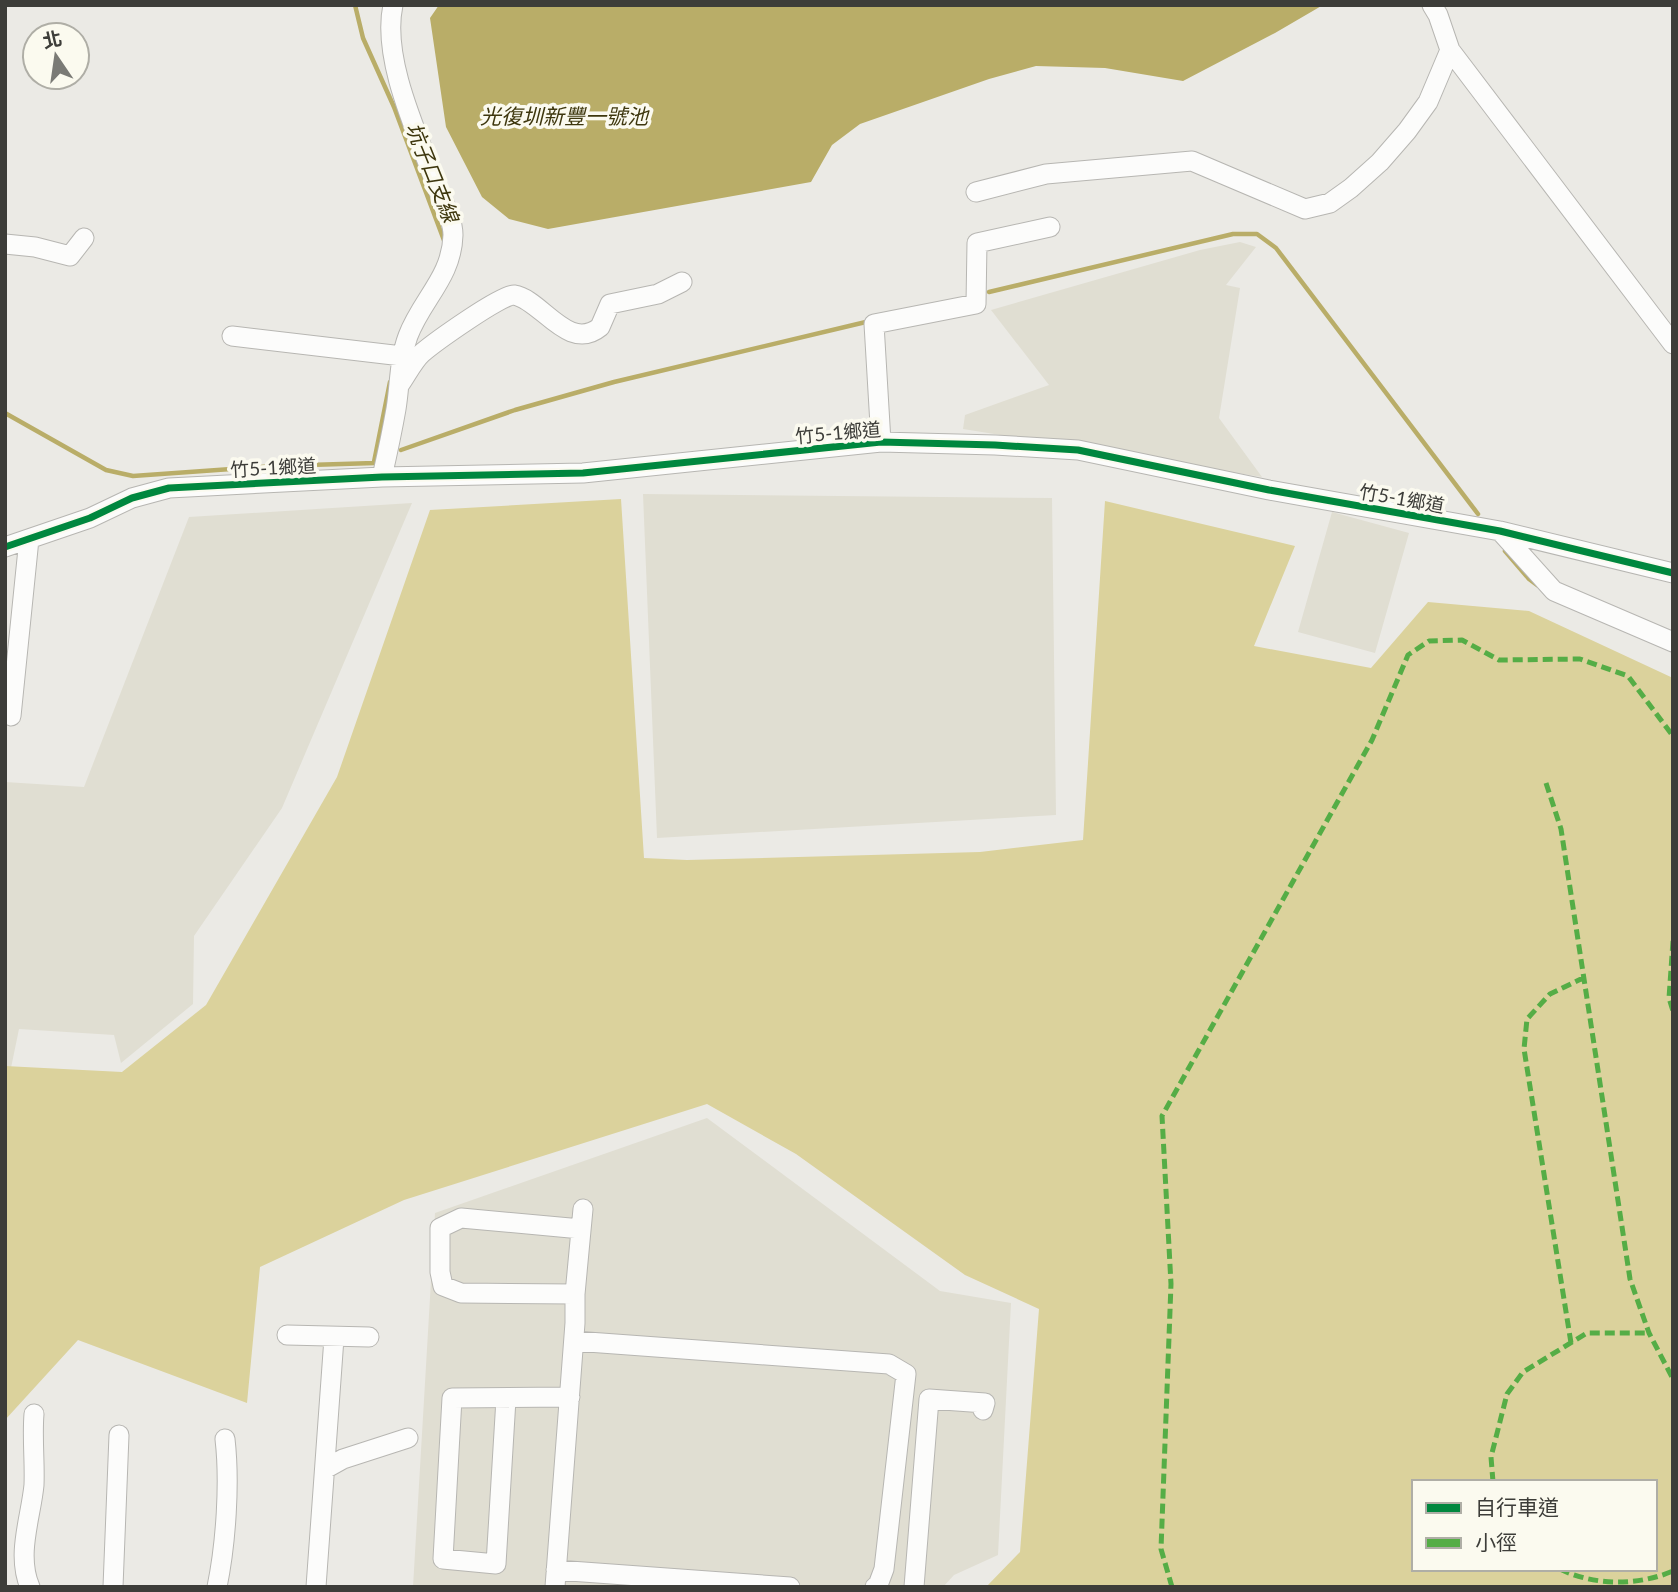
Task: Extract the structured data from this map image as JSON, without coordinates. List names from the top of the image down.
{
  "streets": {
    "street": ["竹5-1鄉道"]
  },
  "water": ["光復圳新豐一號池", "坑子口支線"],
  "legend": ["自行車道", "小徑"],
  "north": "top"
}
